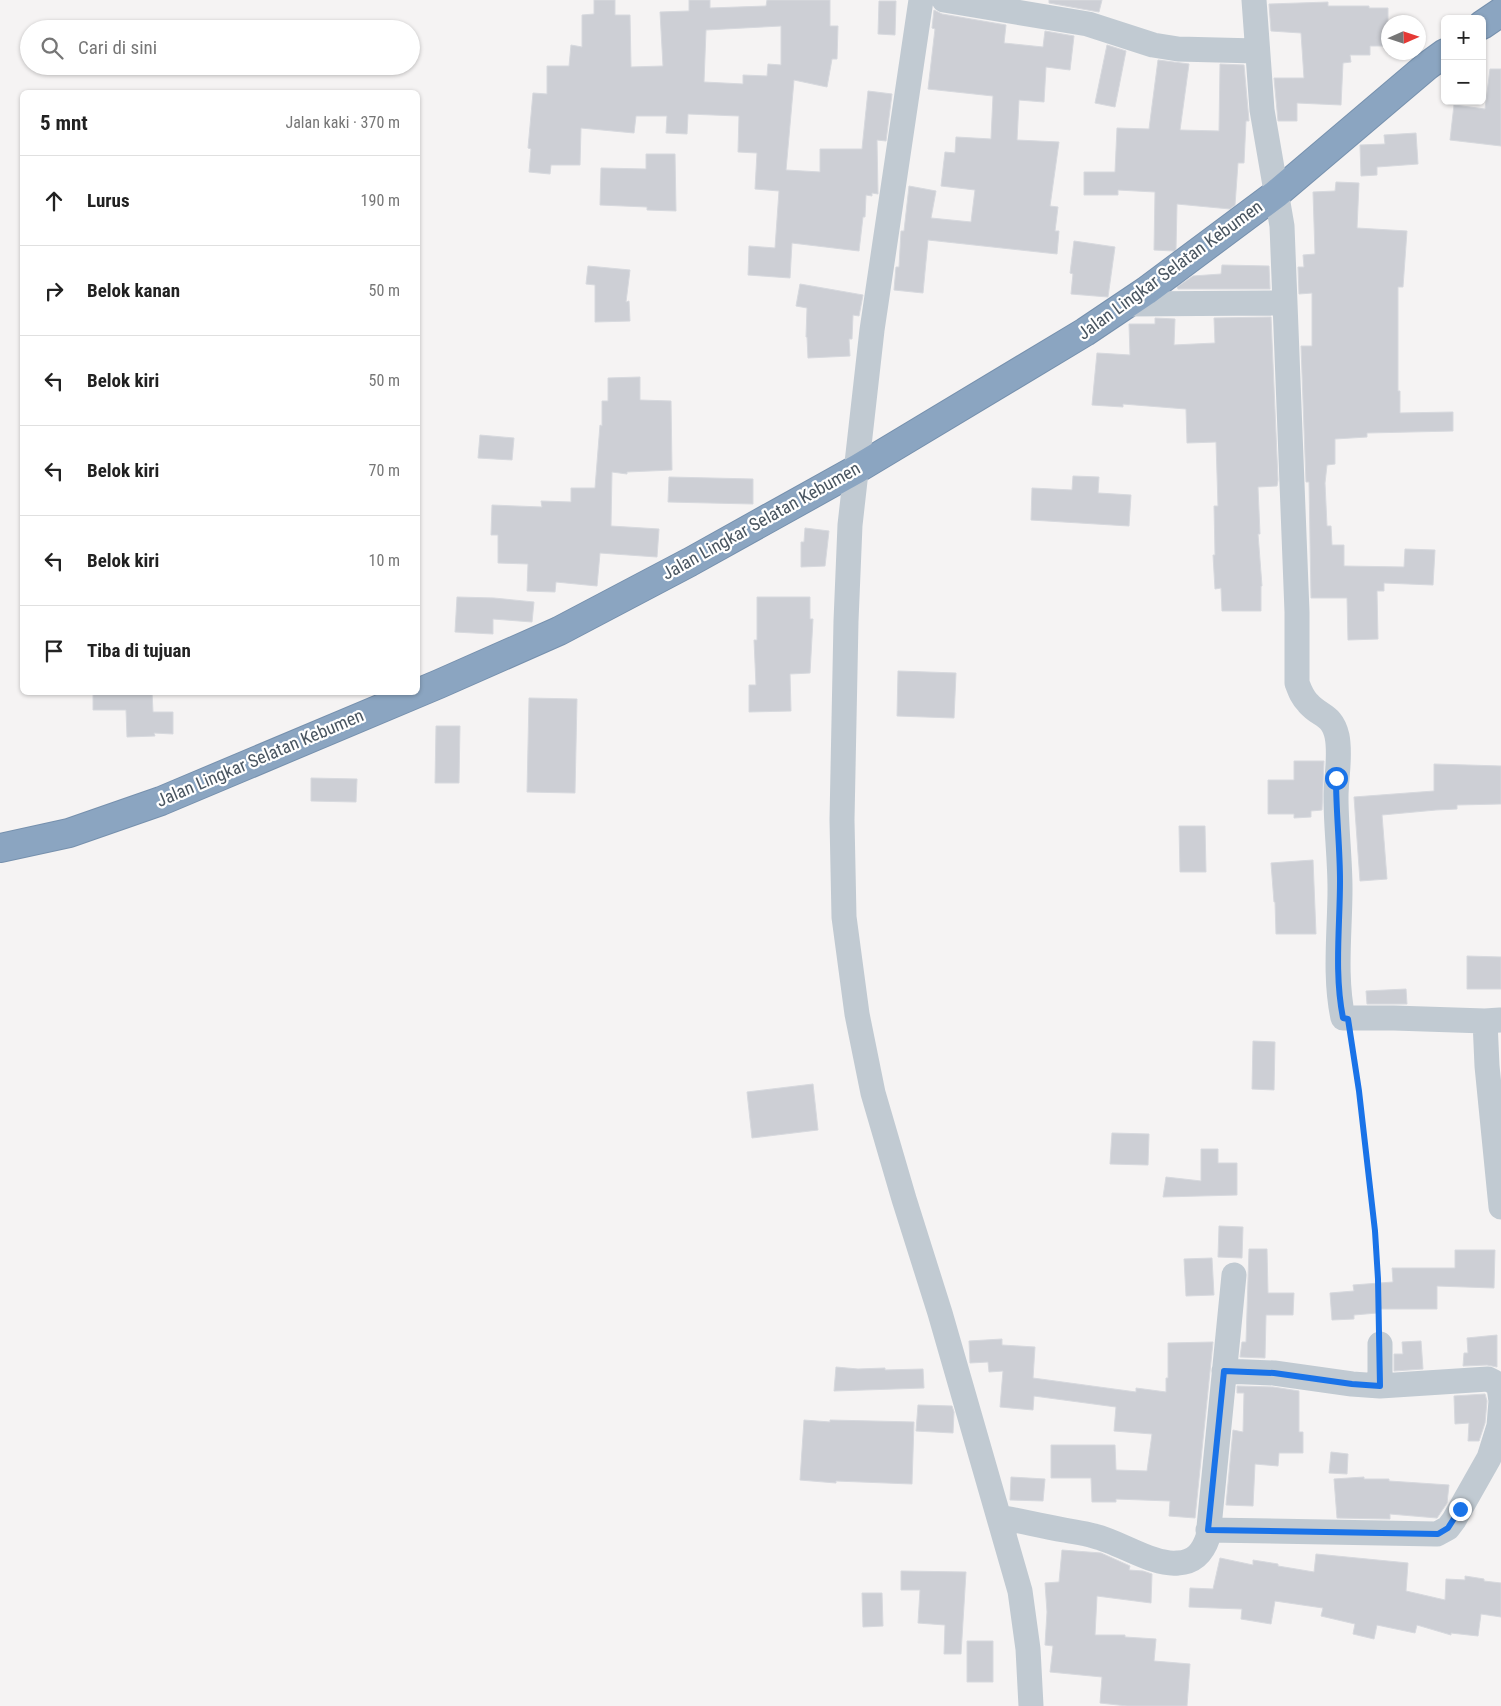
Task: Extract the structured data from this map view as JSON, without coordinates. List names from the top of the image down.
{
  "streets": {
    "highway": ["Jalan Lingkar Selatan Kebumen"]
  },
  "north": "right",
  "page": {
    "map_buttons": ["+", "−"],
    "search": "Cari di sini",
    "heading": ["5 mnt", "Jalan kaki · 370 m"],
    "list": [
      ["Lurus", "190 m"],
      ["Belok kanan", "50 m"],
      ["Belok kiri", "50 m"],
      ["Belok kiri", "70 m"],
      ["Belok kiri", "10 m"],
      "Tiba di tujuan"
    ]
  }
}
